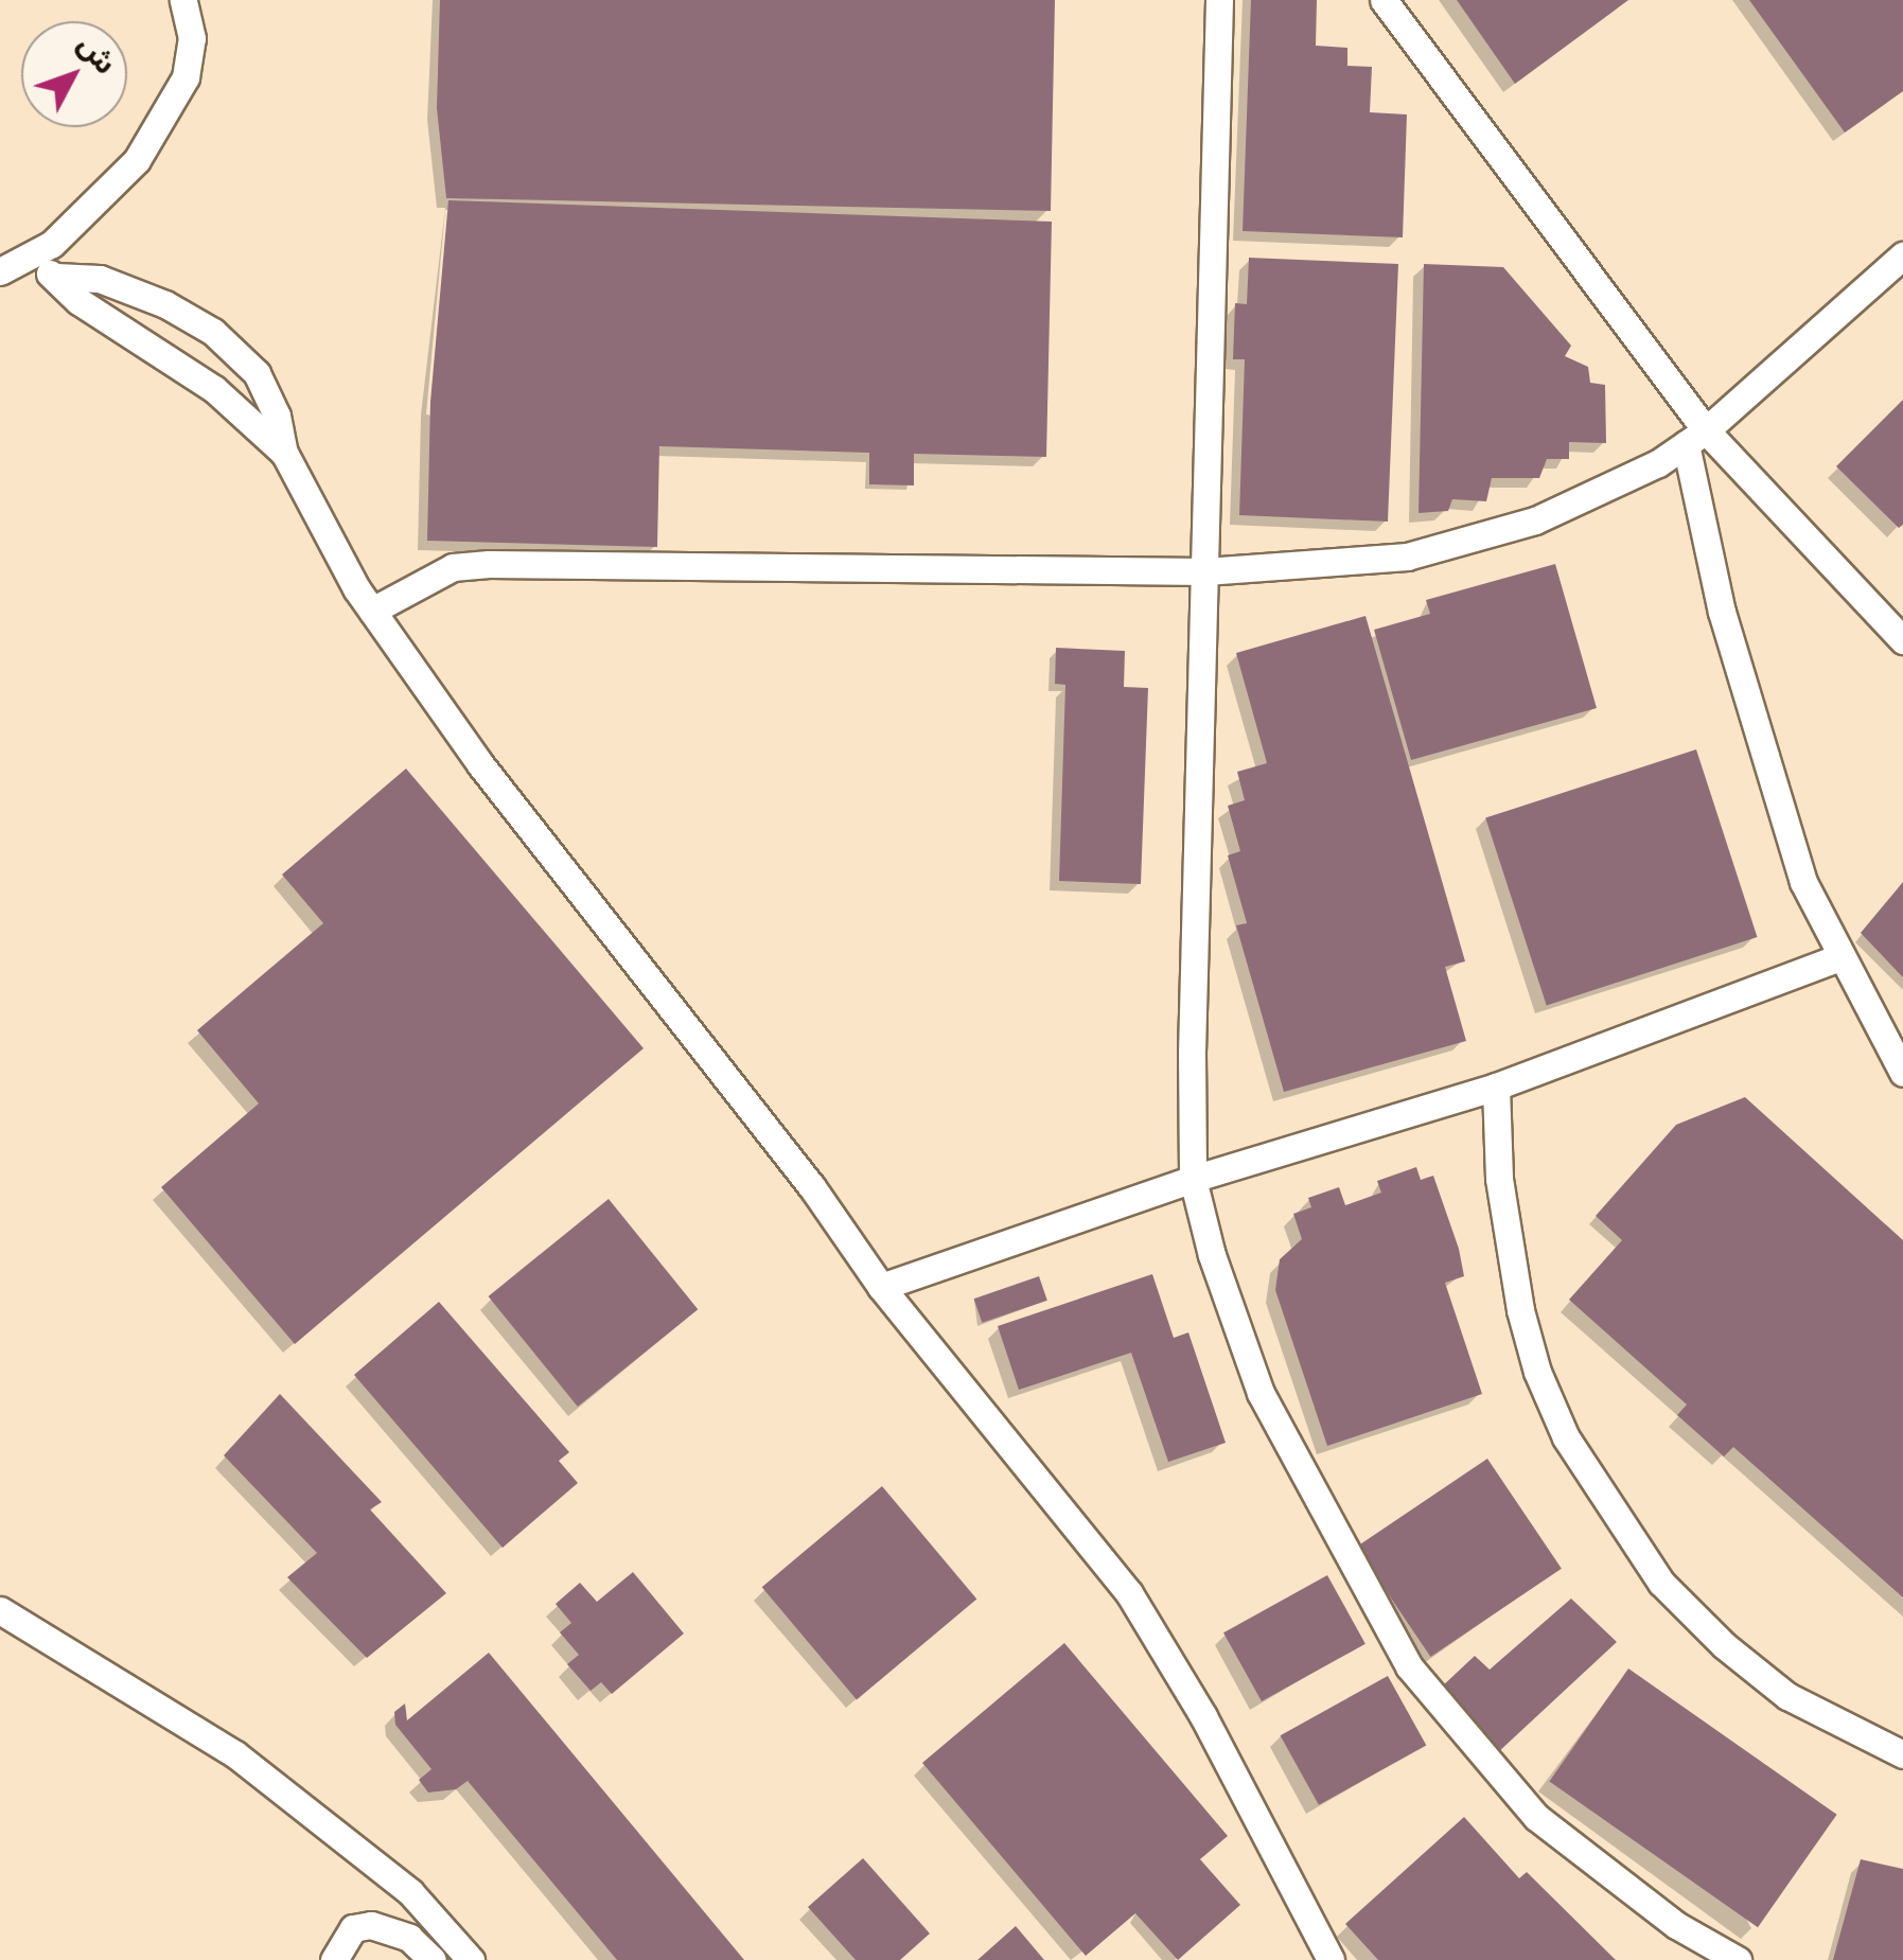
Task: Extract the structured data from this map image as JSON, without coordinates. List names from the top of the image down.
{
  "north": "top right"
}
